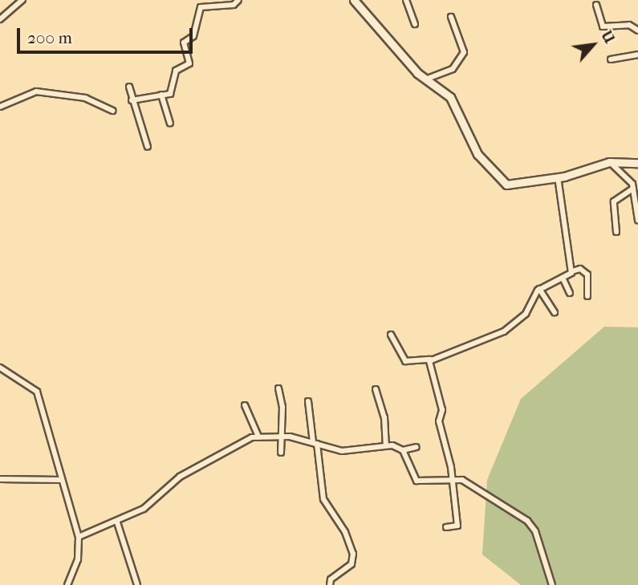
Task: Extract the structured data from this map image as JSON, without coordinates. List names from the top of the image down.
{
  "scale_bar": "200 m",
  "north": "top right"
}
